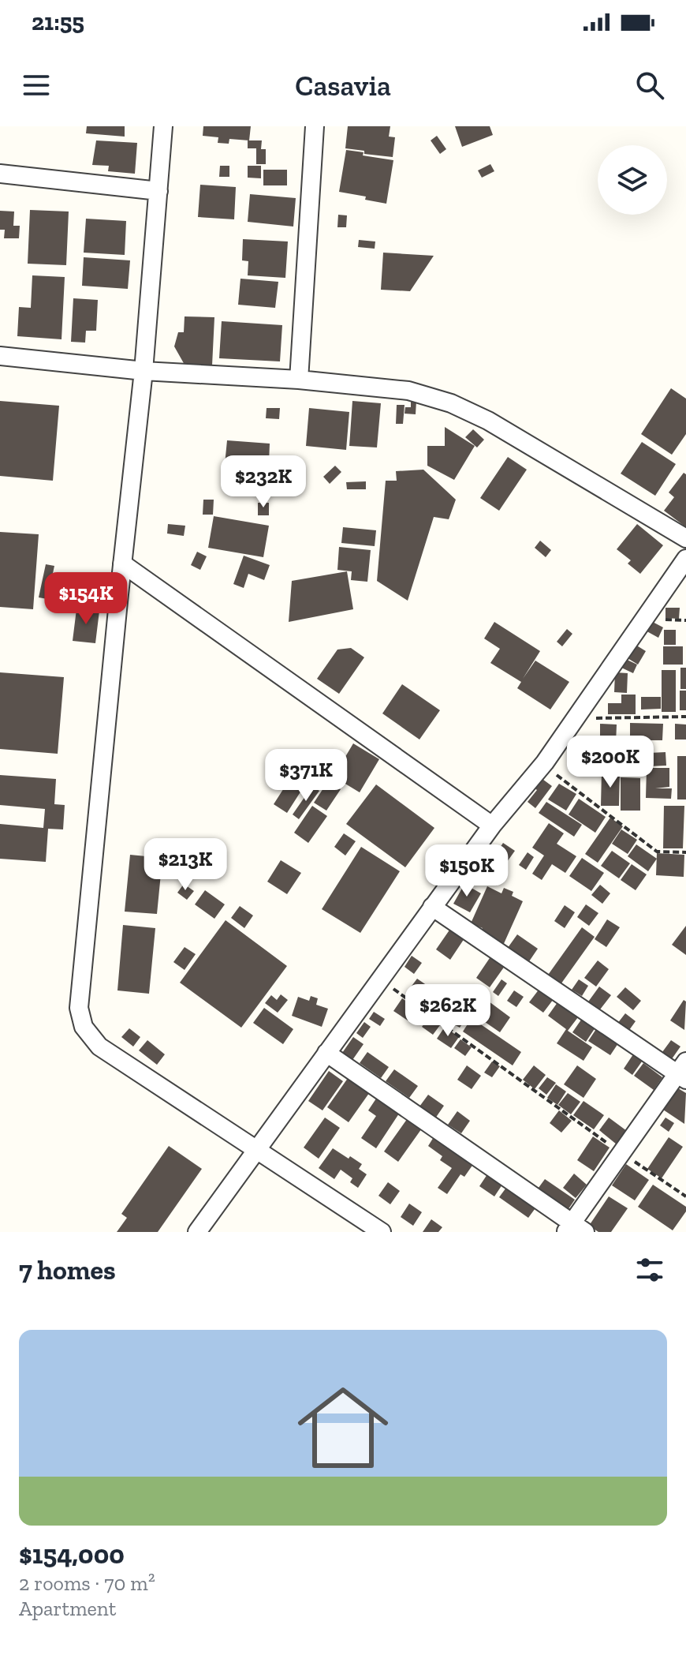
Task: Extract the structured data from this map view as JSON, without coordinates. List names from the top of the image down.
{
  "page": {
    "status": "21:55",
    "header": "Casavia",
    "price": [
      "$232K",
      "$154K",
      "$200K",
      "$371K",
      "$213K",
      "$150K",
      "$262K"
    ],
    "heading": "7 homes",
    "list": [
      {
        "name": "$154,000",
        "note": "2 rooms · 70 m² · Apartment"
      }
    ]
  }
}
